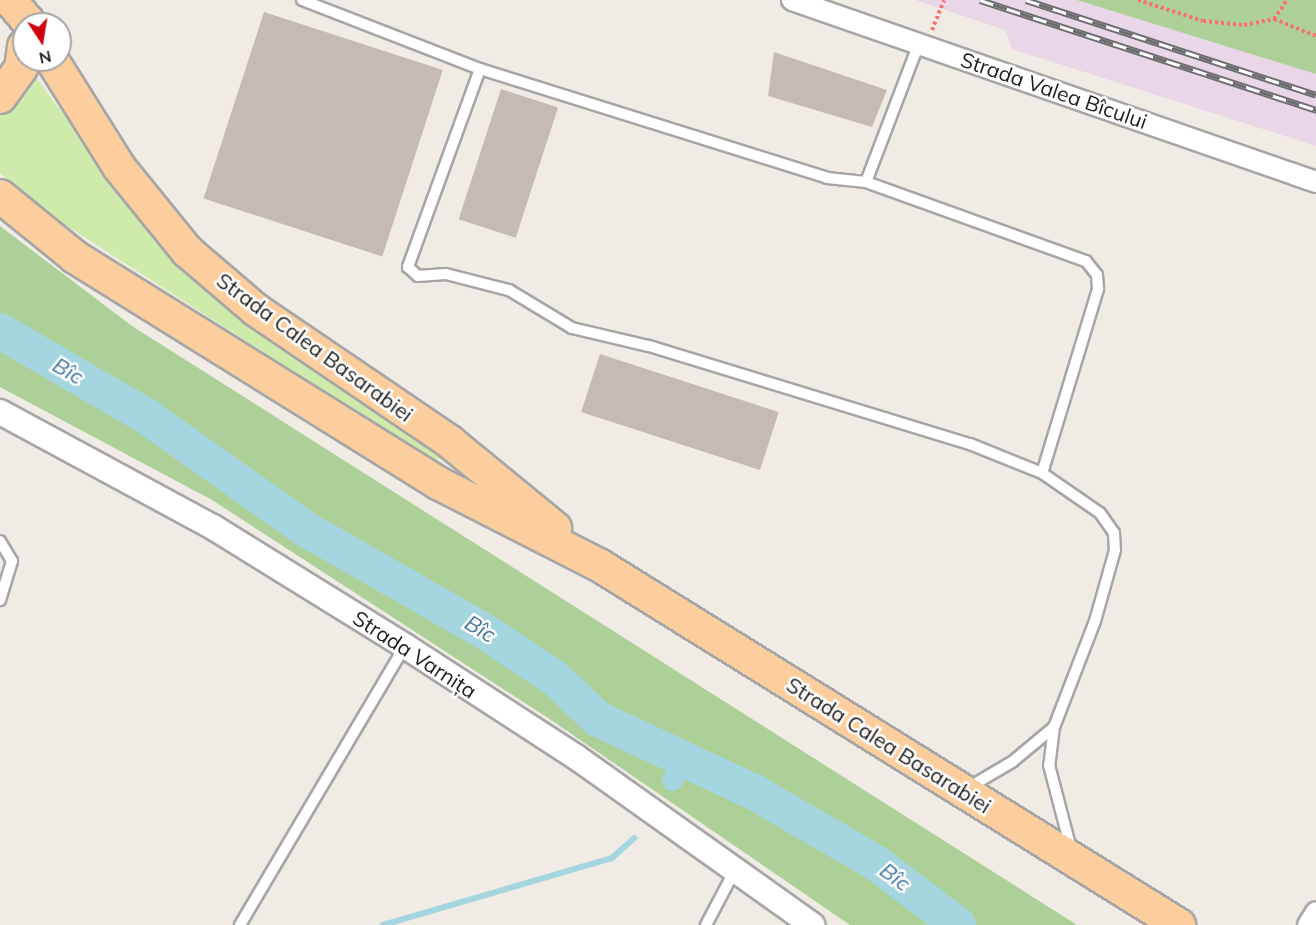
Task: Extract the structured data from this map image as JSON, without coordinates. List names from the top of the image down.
{
  "streets": {
    "main road": ["Strada Calea Basarabiei"],
    "street": ["Strada Valea Bîcului", "Strada Varnița"]
  },
  "water": ["Bîc"],
  "north": "bottom"
}
